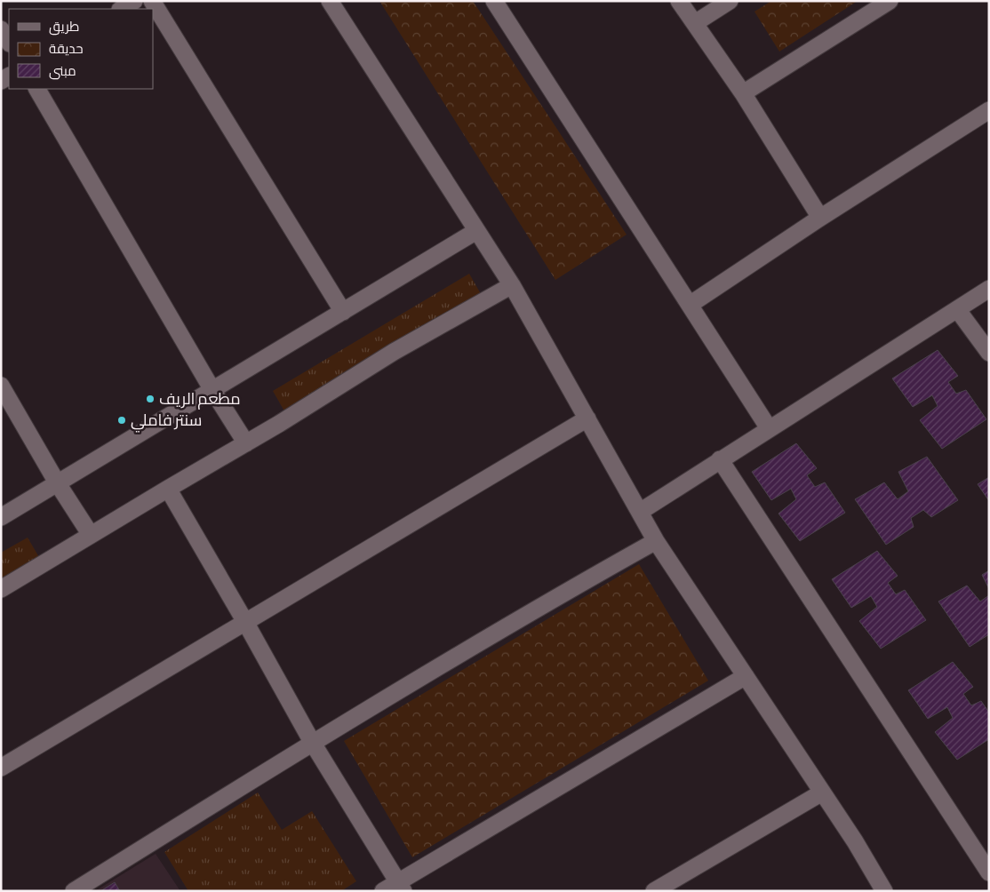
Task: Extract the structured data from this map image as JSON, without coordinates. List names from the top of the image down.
{
  "places": ["مطعم الريف", "سنتر فاملي"],
  "legend": ["طريق", "حديقة", "مبنى"]
}
